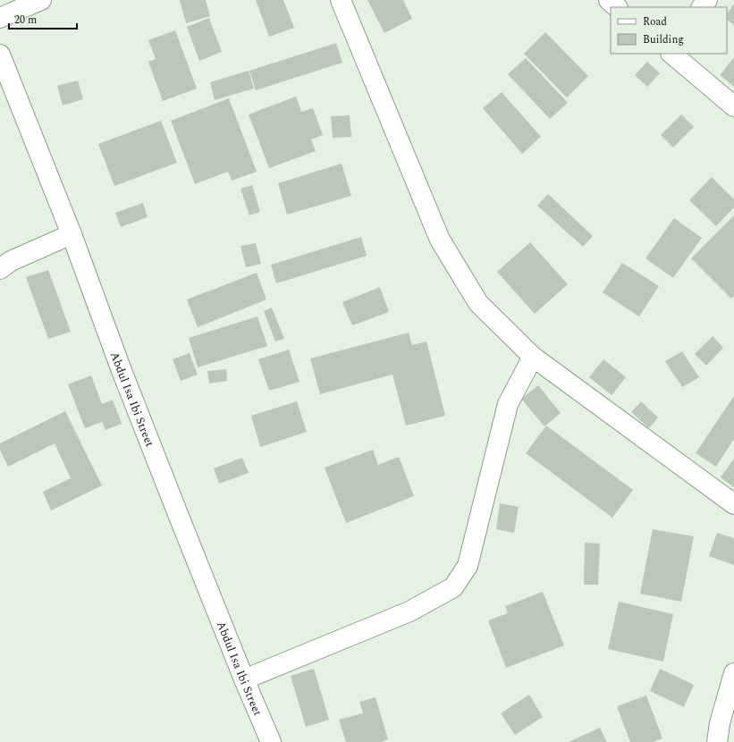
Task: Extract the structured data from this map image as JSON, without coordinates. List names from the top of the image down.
{
  "streets": {
    "street": ["Abdul Isa Ibi Street"]
  },
  "legend": ["Road", "Building"],
  "scale_bar": "20 m"
}
